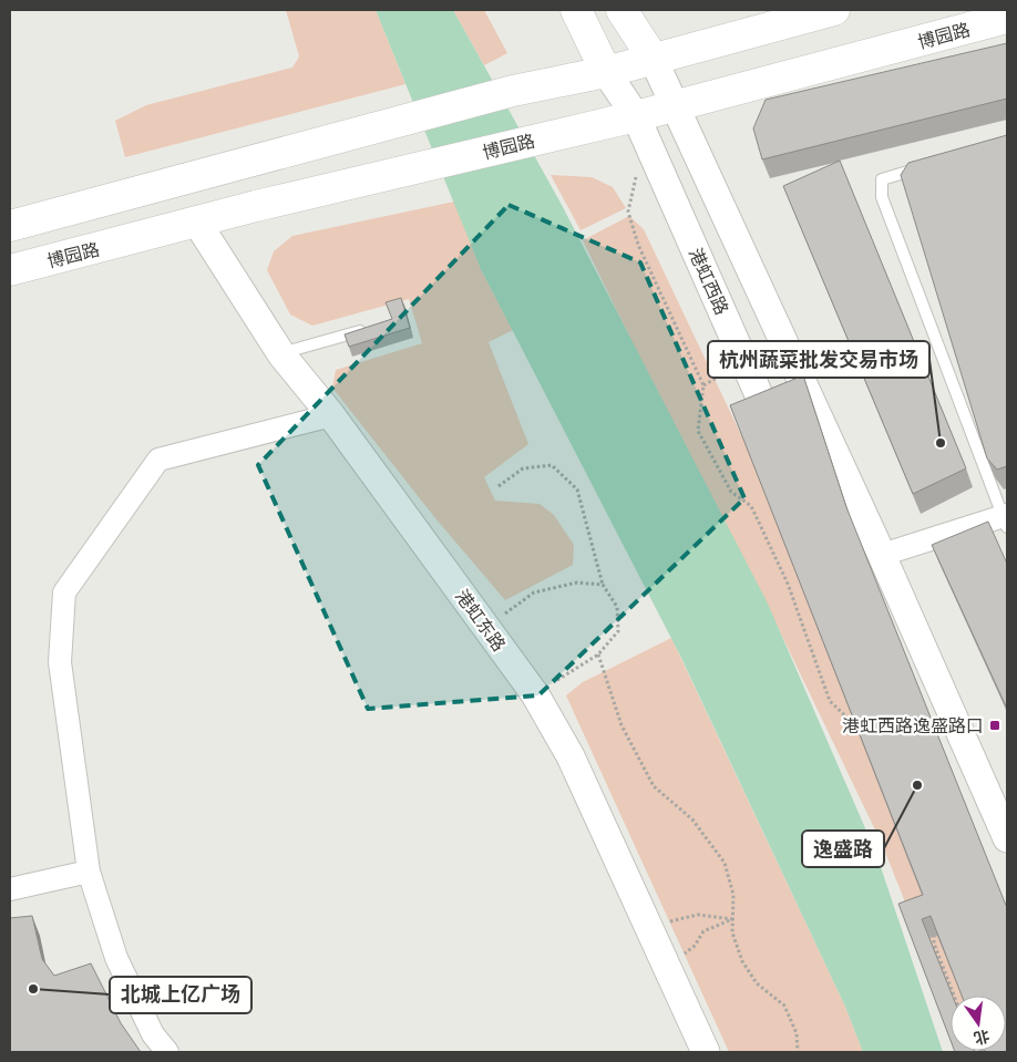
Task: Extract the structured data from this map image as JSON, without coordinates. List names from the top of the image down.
{
  "streets": {
    "main road": ["博园路"],
    "street": ["港虹西路", "港虹东路"]
  },
  "crossings": [
    ["博园路", "港虹西路"],
    ["博园路", "港虹东路"]
  ],
  "places": {
    "other": ["杭州蔬菜批发交易市场", "逸盛路", "北城上亿广场"],
    "transit": ["港虹西路逸盛路口"]
  },
  "north": "bottom"
}
